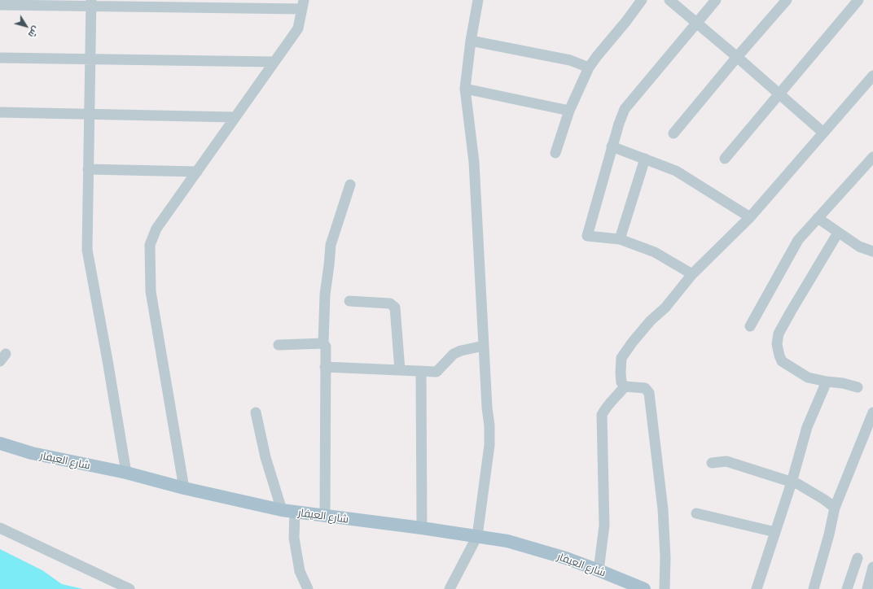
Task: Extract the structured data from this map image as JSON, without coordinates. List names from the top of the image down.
{
  "streets": {
    "main road": ["شارع العيفار"]
  },
  "north": "bottom right"
}
